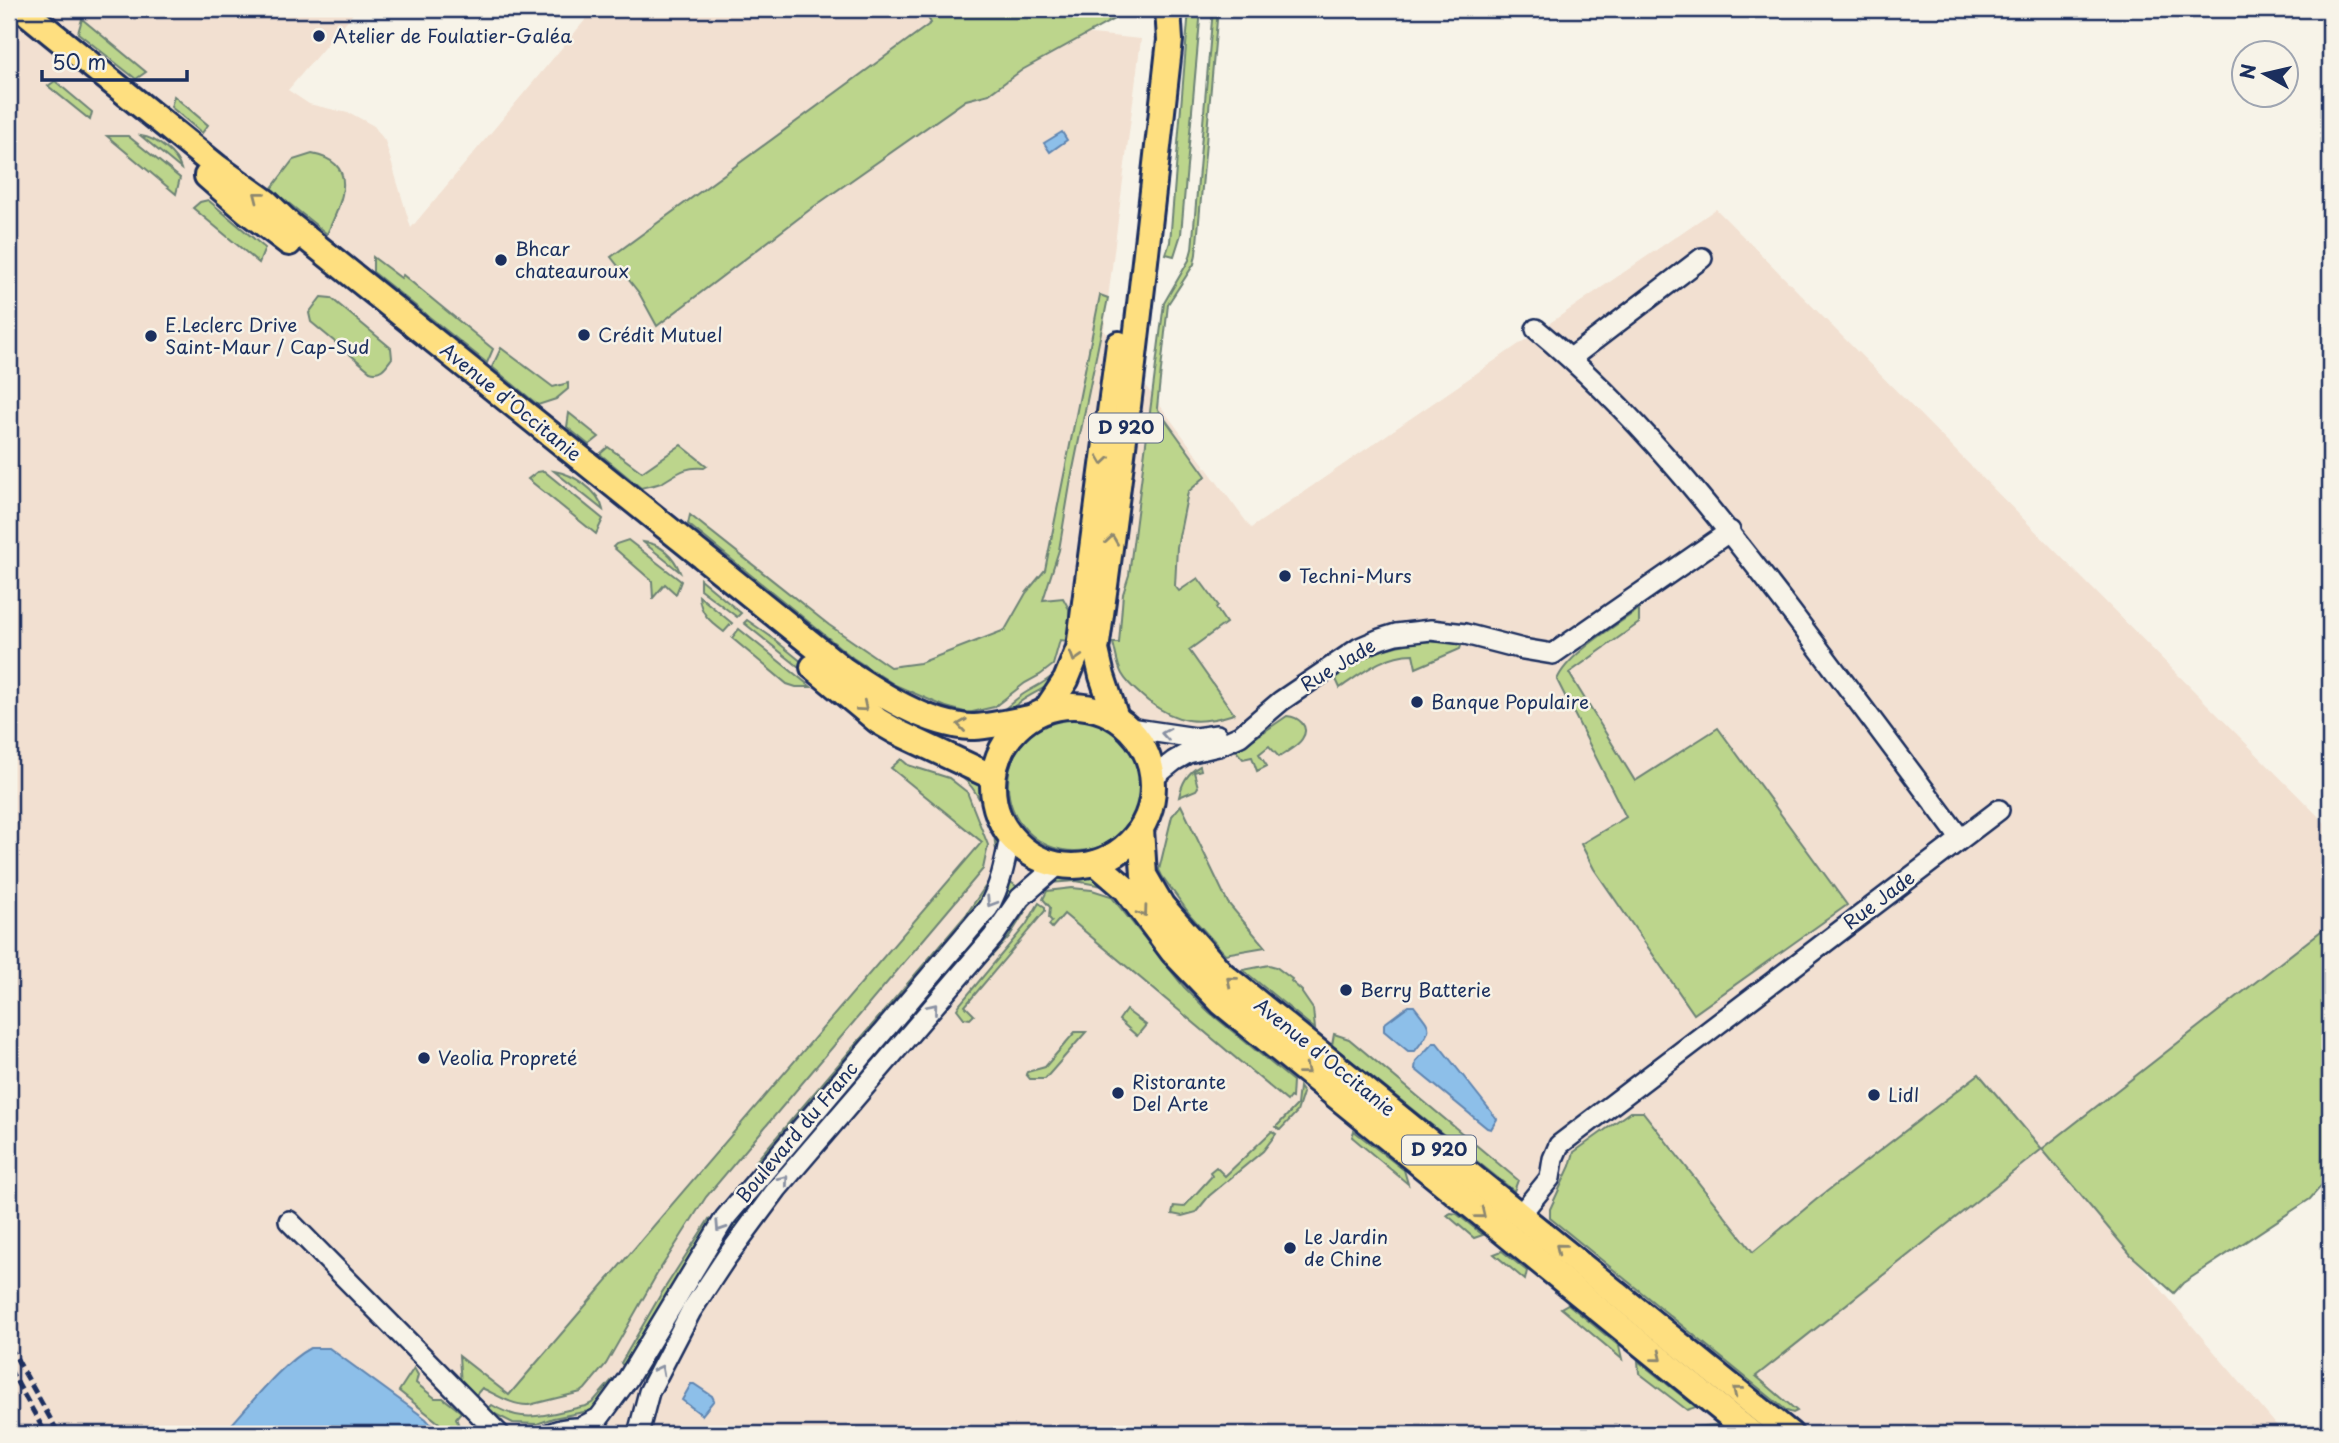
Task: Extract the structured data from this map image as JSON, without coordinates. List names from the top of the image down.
{
  "streets": {
    "main road": ["Avenue d'Occitanie", "D 920"],
    "street": ["Rue Jade", "Boulevard du Franc"]
  },
  "crossings": [
    ["Avenue d'Occitanie", "D 920"],
    ["Avenue d'Occitanie", "Rue Jade"],
    ["Avenue d'Occitanie", "Boulevard du Franc"],
    ["D 920", "Rue Jade"],
    ["D 920", "Boulevard du Franc"],
    ["Rue Jade", "Boulevard du Franc"]
  ],
  "places": [
    "Atelier de Foulatier-Galéa",
    "Bhcar chateauroux",
    "Crédit Mutuel",
    "E.Leclerc Drive Saint-Maur / Cap-Sud",
    "Techni-Murs",
    "Banque Populaire",
    "Berry Batterie",
    "Veolia Propreté",
    "Ristorante Del Arte",
    "Lidl",
    "Le Jardin de Chine"
  ],
  "scale_bar": "50 m",
  "north": "left"
}
